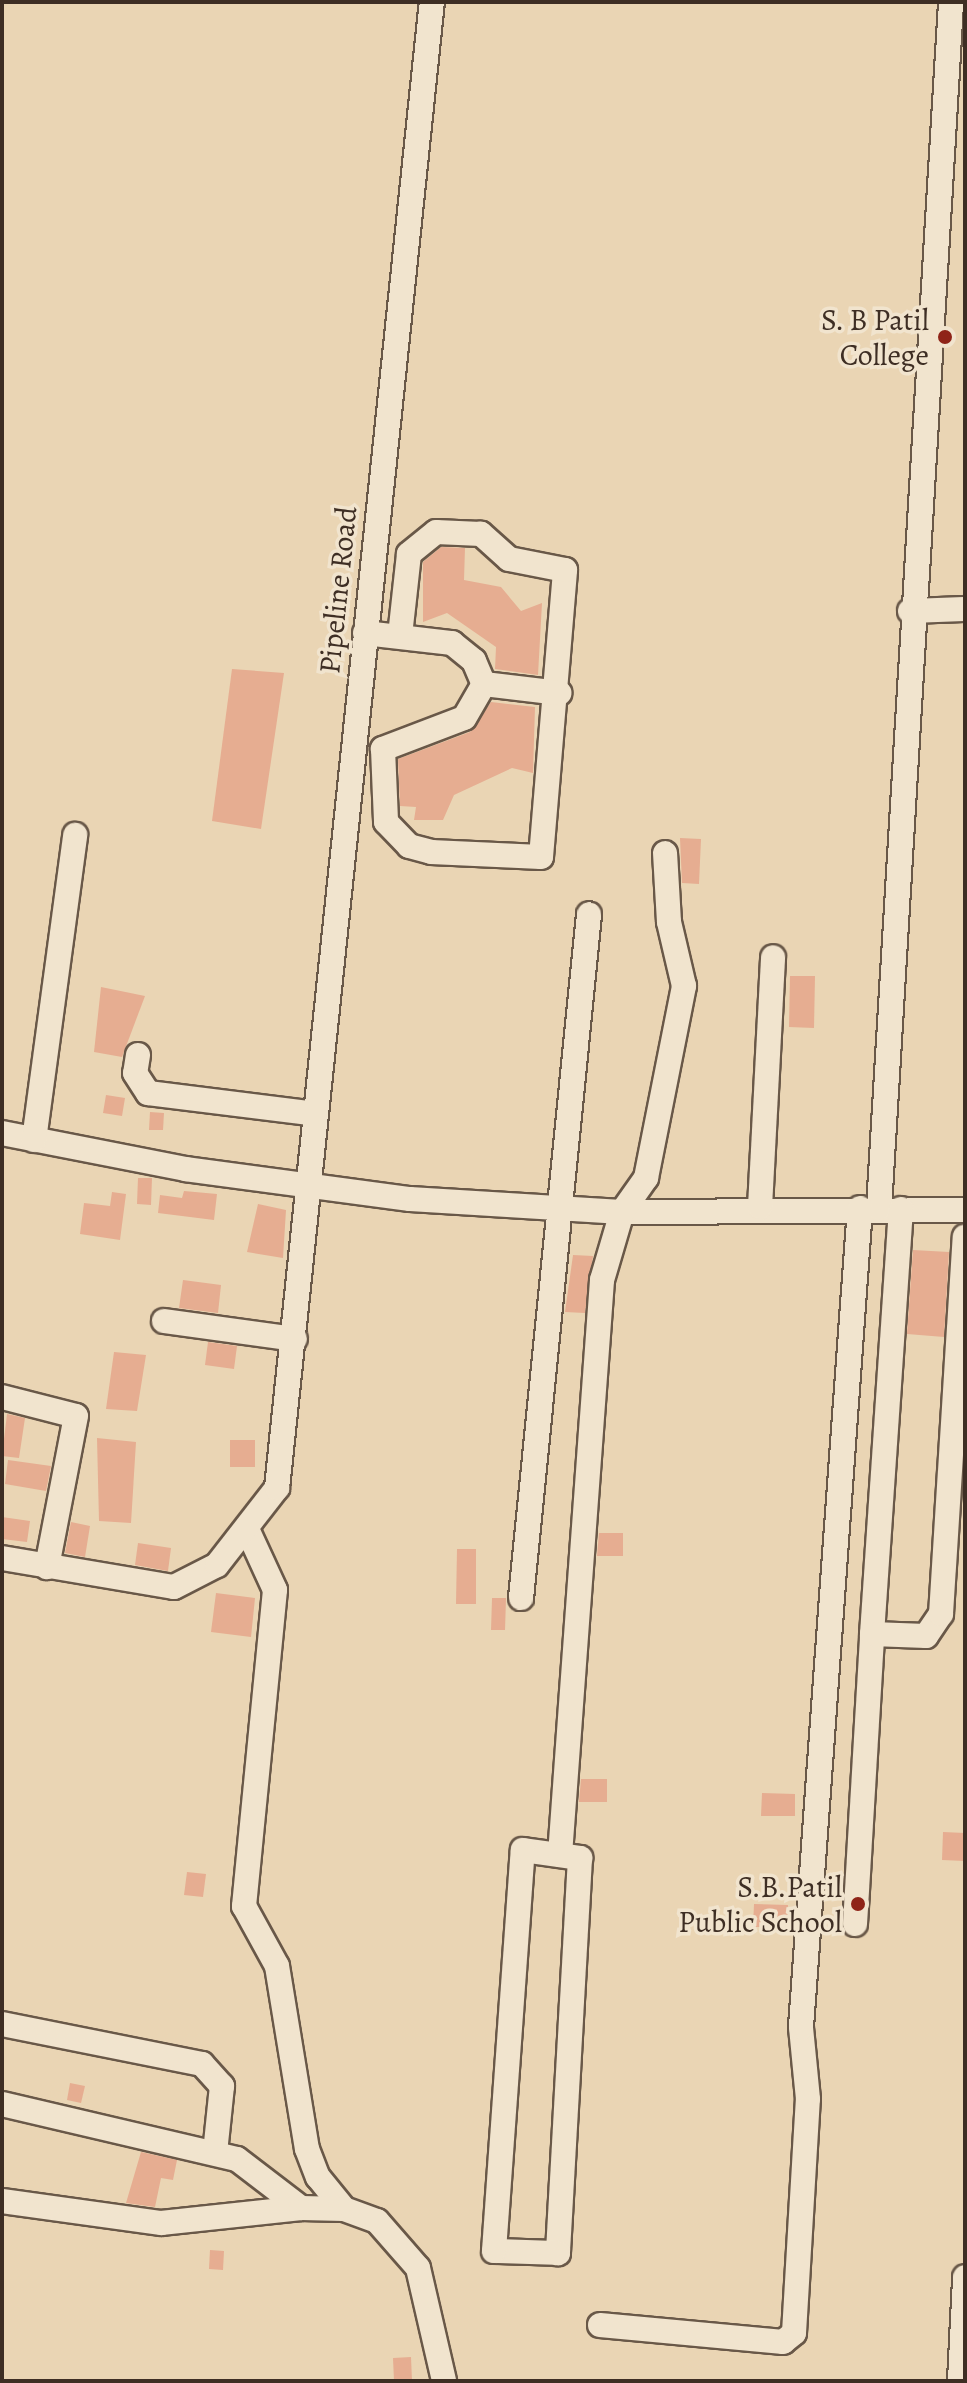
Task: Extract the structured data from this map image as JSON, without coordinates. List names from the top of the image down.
{
  "streets": {
    "street": ["Pipeline Road"]
  },
  "places": ["S. B Patil College", "S.B.Patil Public School"]
}
